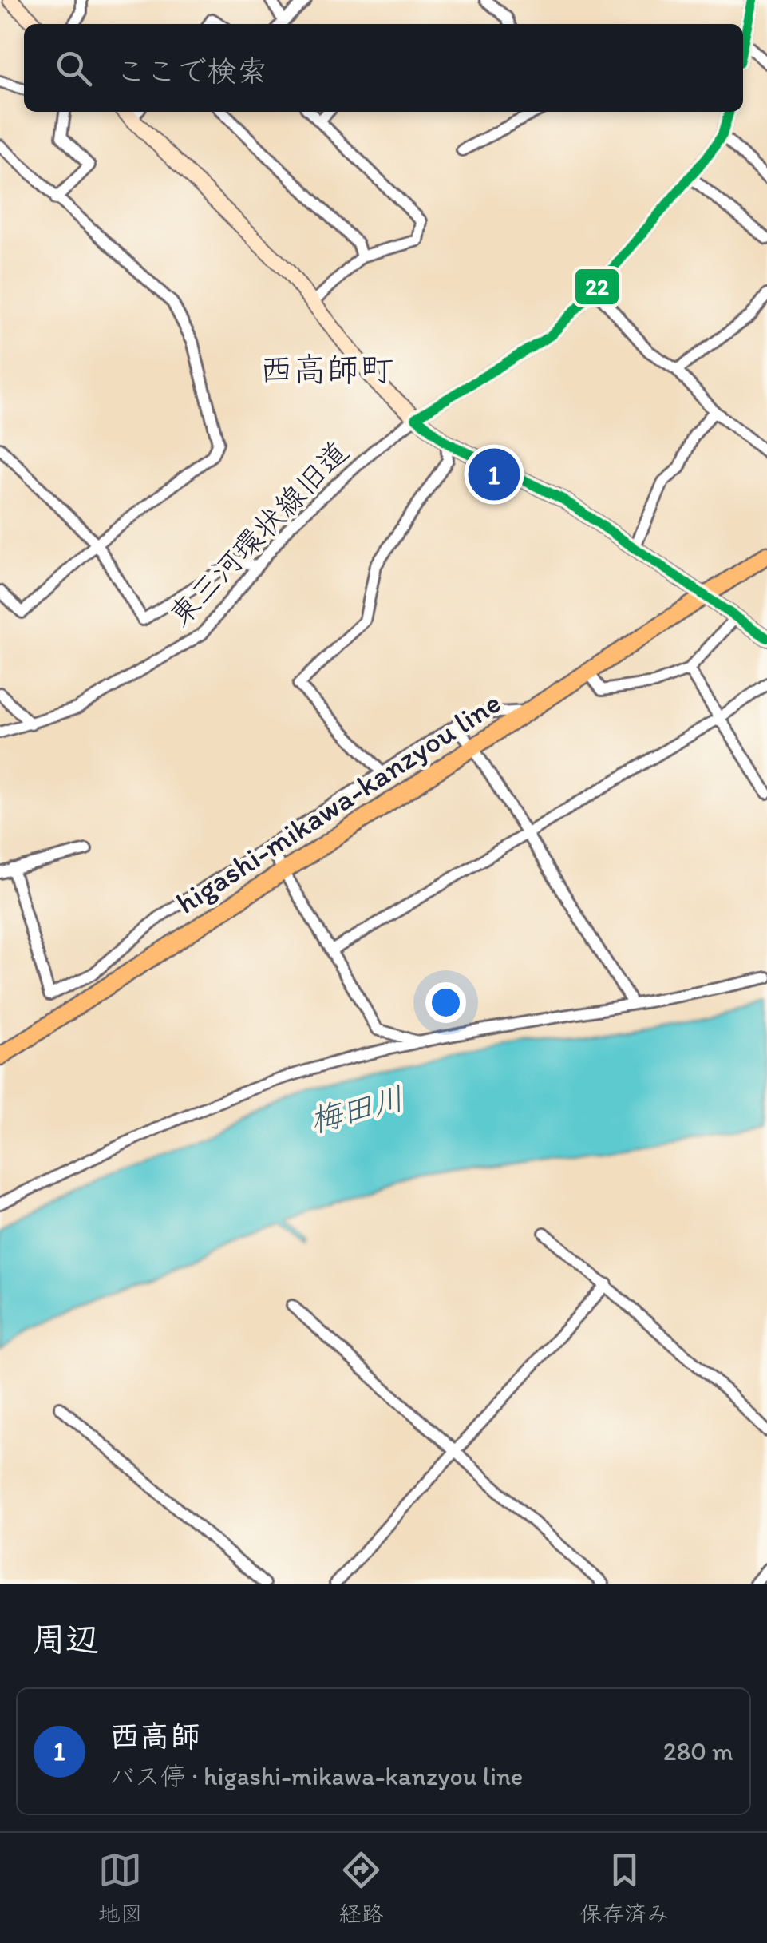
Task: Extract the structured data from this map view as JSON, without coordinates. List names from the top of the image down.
{
  "streets": {
    "main road": ["higashi-mikawa-kanzyou line"],
    "street": ["東三河環状線旧道"]
  },
  "districts": ["西高師町"],
  "water": ["梅田川"],
  "lines": ["transit line 22"],
  "page": {
    "search": "ここで検索",
    "pins": "1",
    "heading": "周辺",
    "list": [
      {
        "mark": "1",
        "name": "西高師",
        "note": "バス停 · higashi-mikawa-kanzyou line",
        "value": "280 m"
      }
    ],
    "nav": ["地図", "経路", "保存済み"]
  }
}
